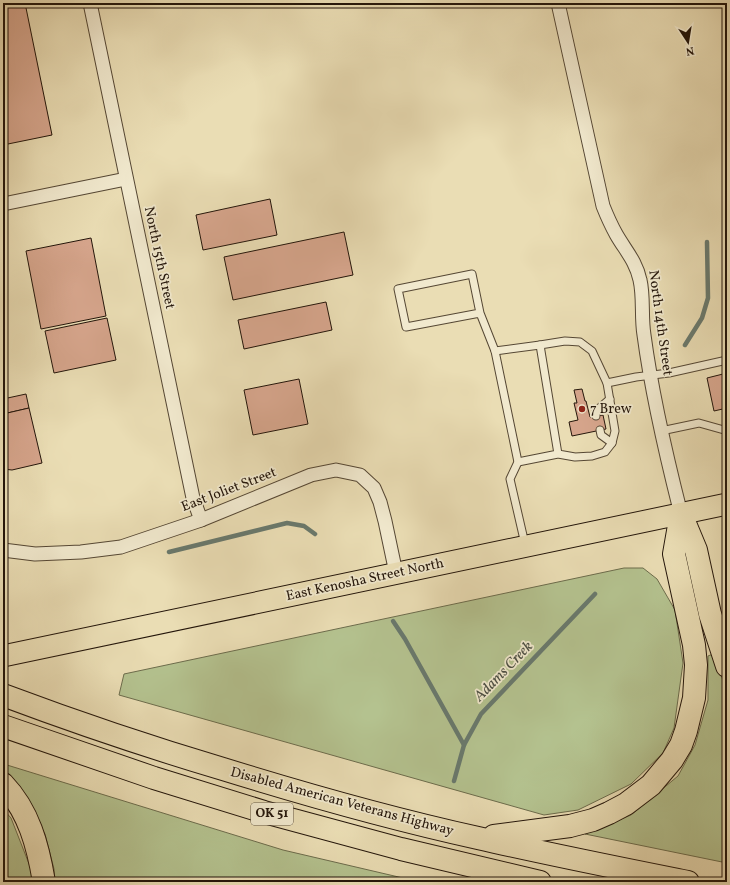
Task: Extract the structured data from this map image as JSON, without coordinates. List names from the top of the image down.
{
  "streets": {
    "highway": ["Disabled American Veterans Highway", "OK 51"],
    "main road": ["East Kenosha Street North"],
    "street": ["North 15th Street", "North 14th Street", "East Joliet Street"]
  },
  "crossings": [
    ["North 15th Street", "East Joliet Street"],
    ["North 14th Street", "East Kenosha Street North"],
    ["East Joliet Street", "East Kenosha Street North"]
  ],
  "water": ["Adams Creek"],
  "places": ["7 Brew"],
  "north": "bottom"
}
